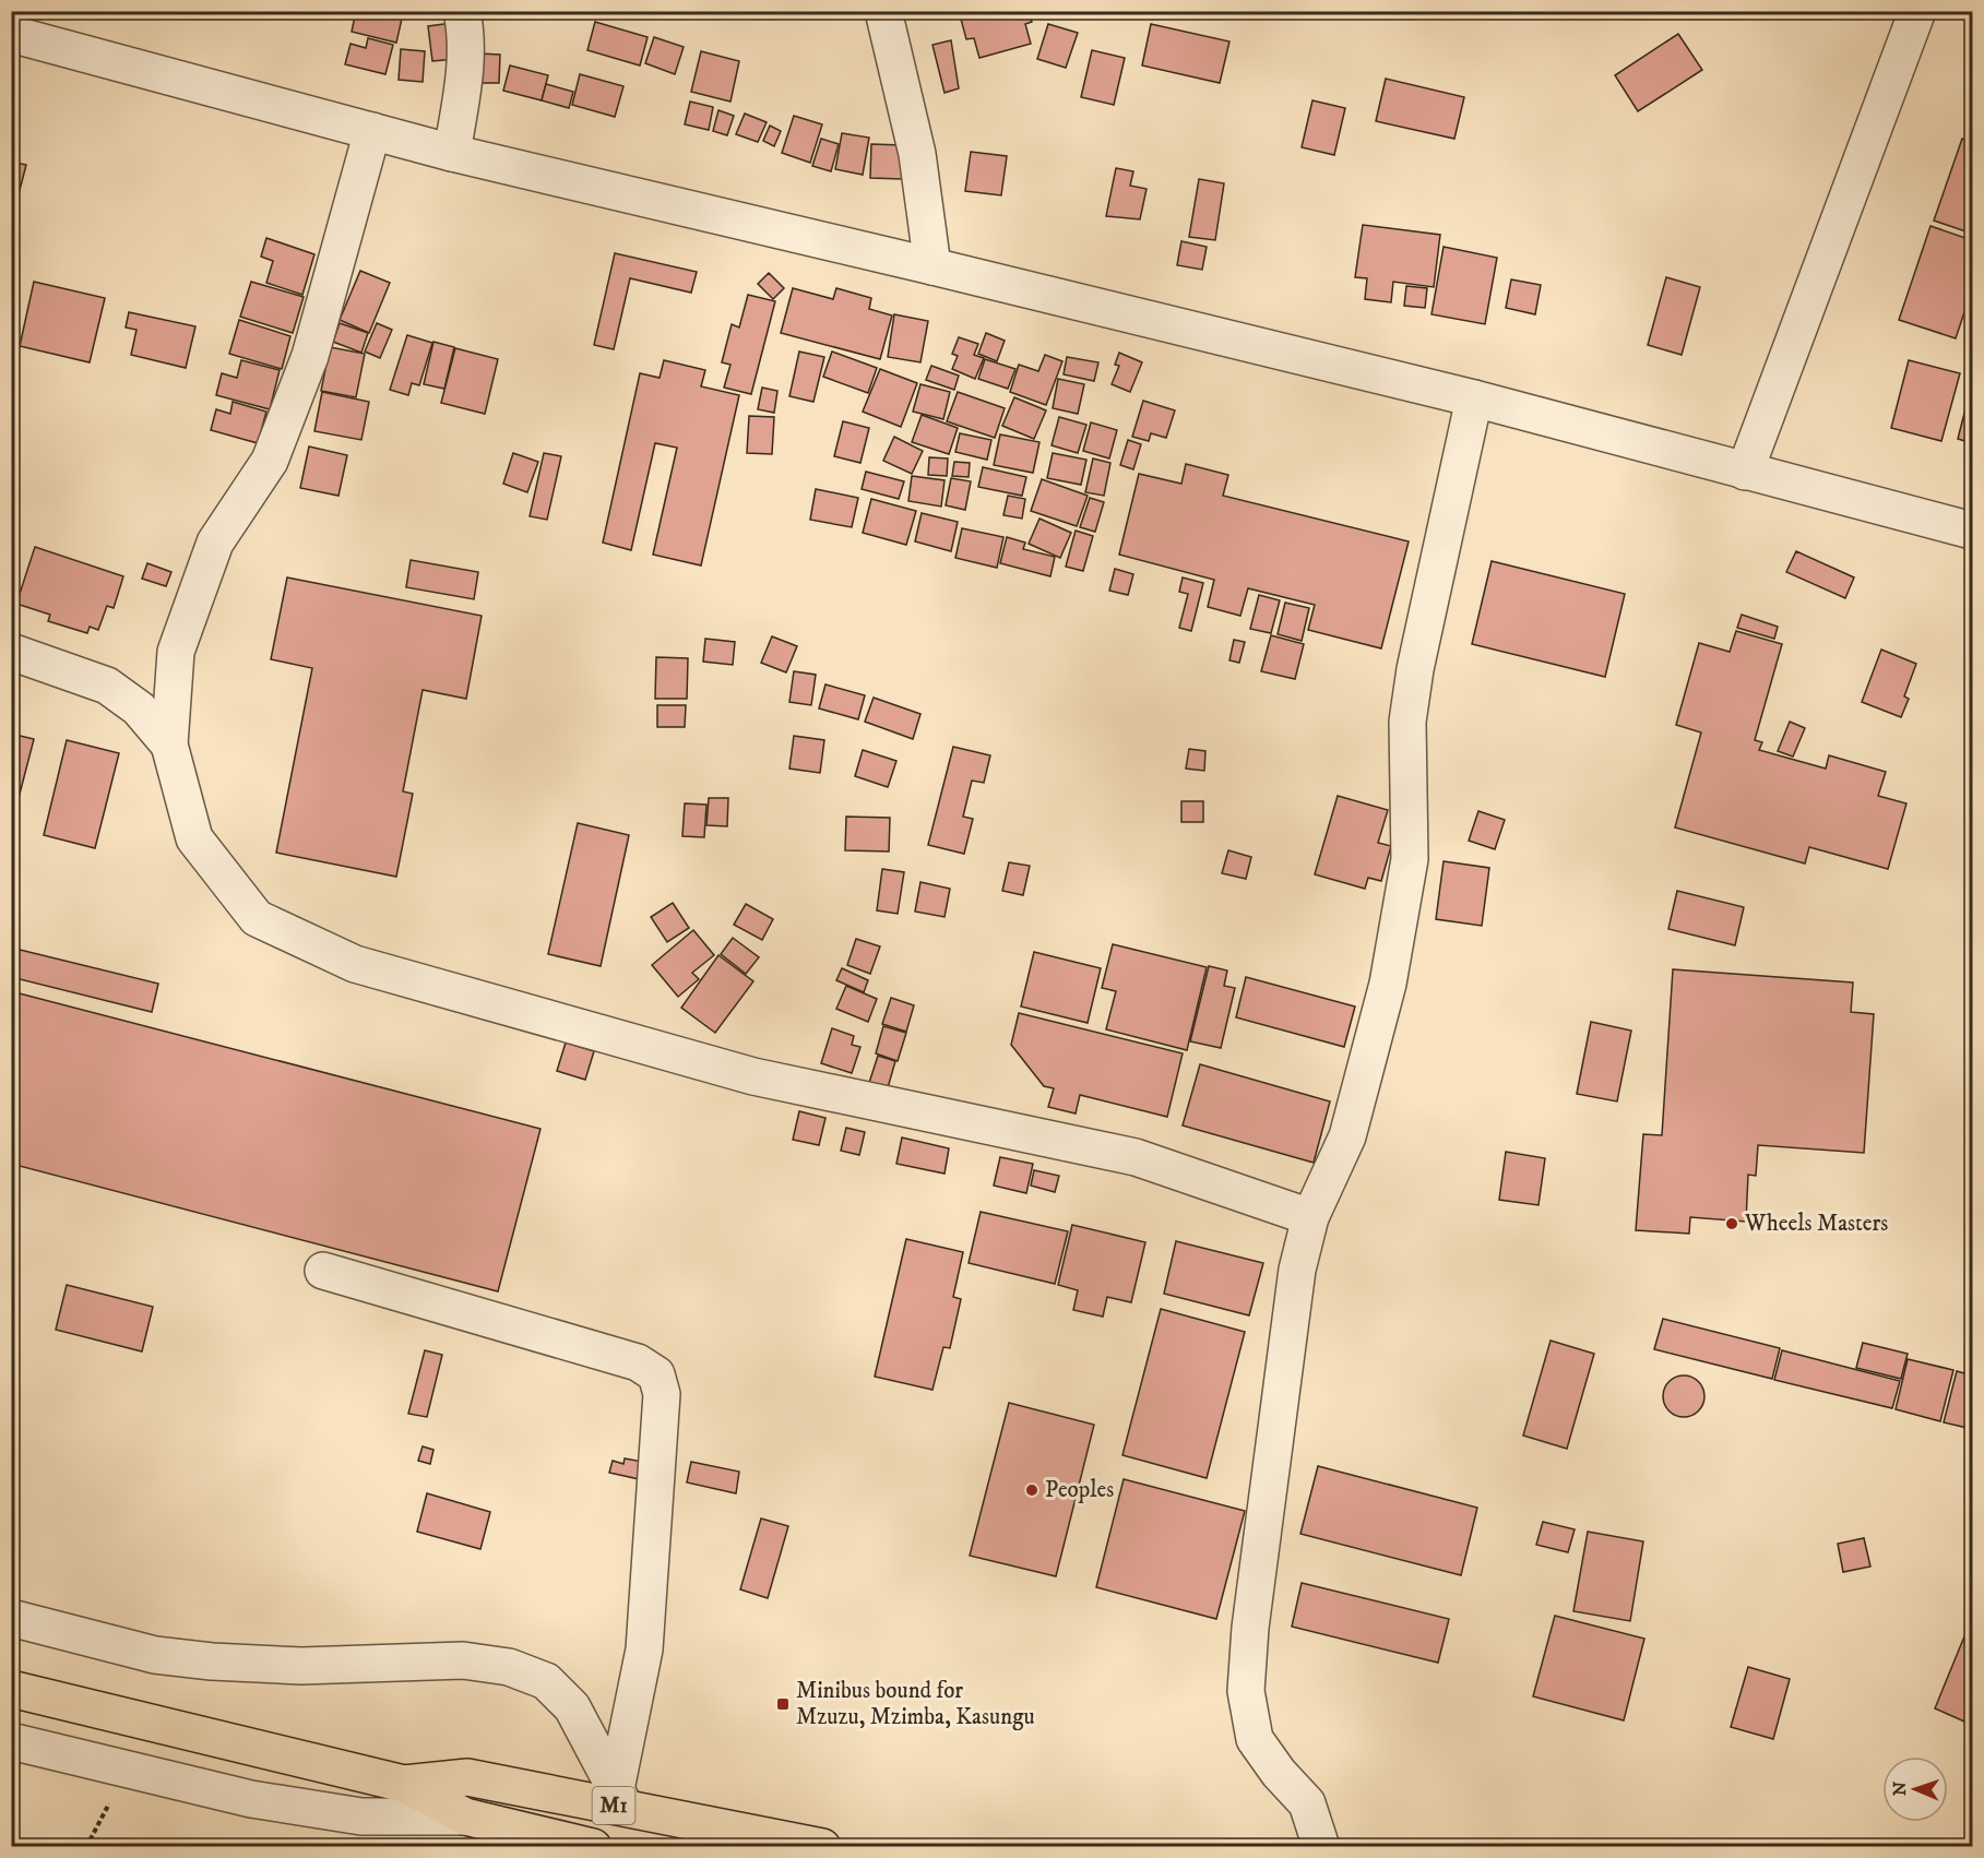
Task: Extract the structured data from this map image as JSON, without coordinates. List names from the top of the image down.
{
  "streets": {
    "highway": ["M1"]
  },
  "places": {
    "other": ["Wheels Masters", "Peoples"],
    "transit": ["Minibus bound for Mzuzu, Mzimba, Kasungu"]
  },
  "north": "left"
}
